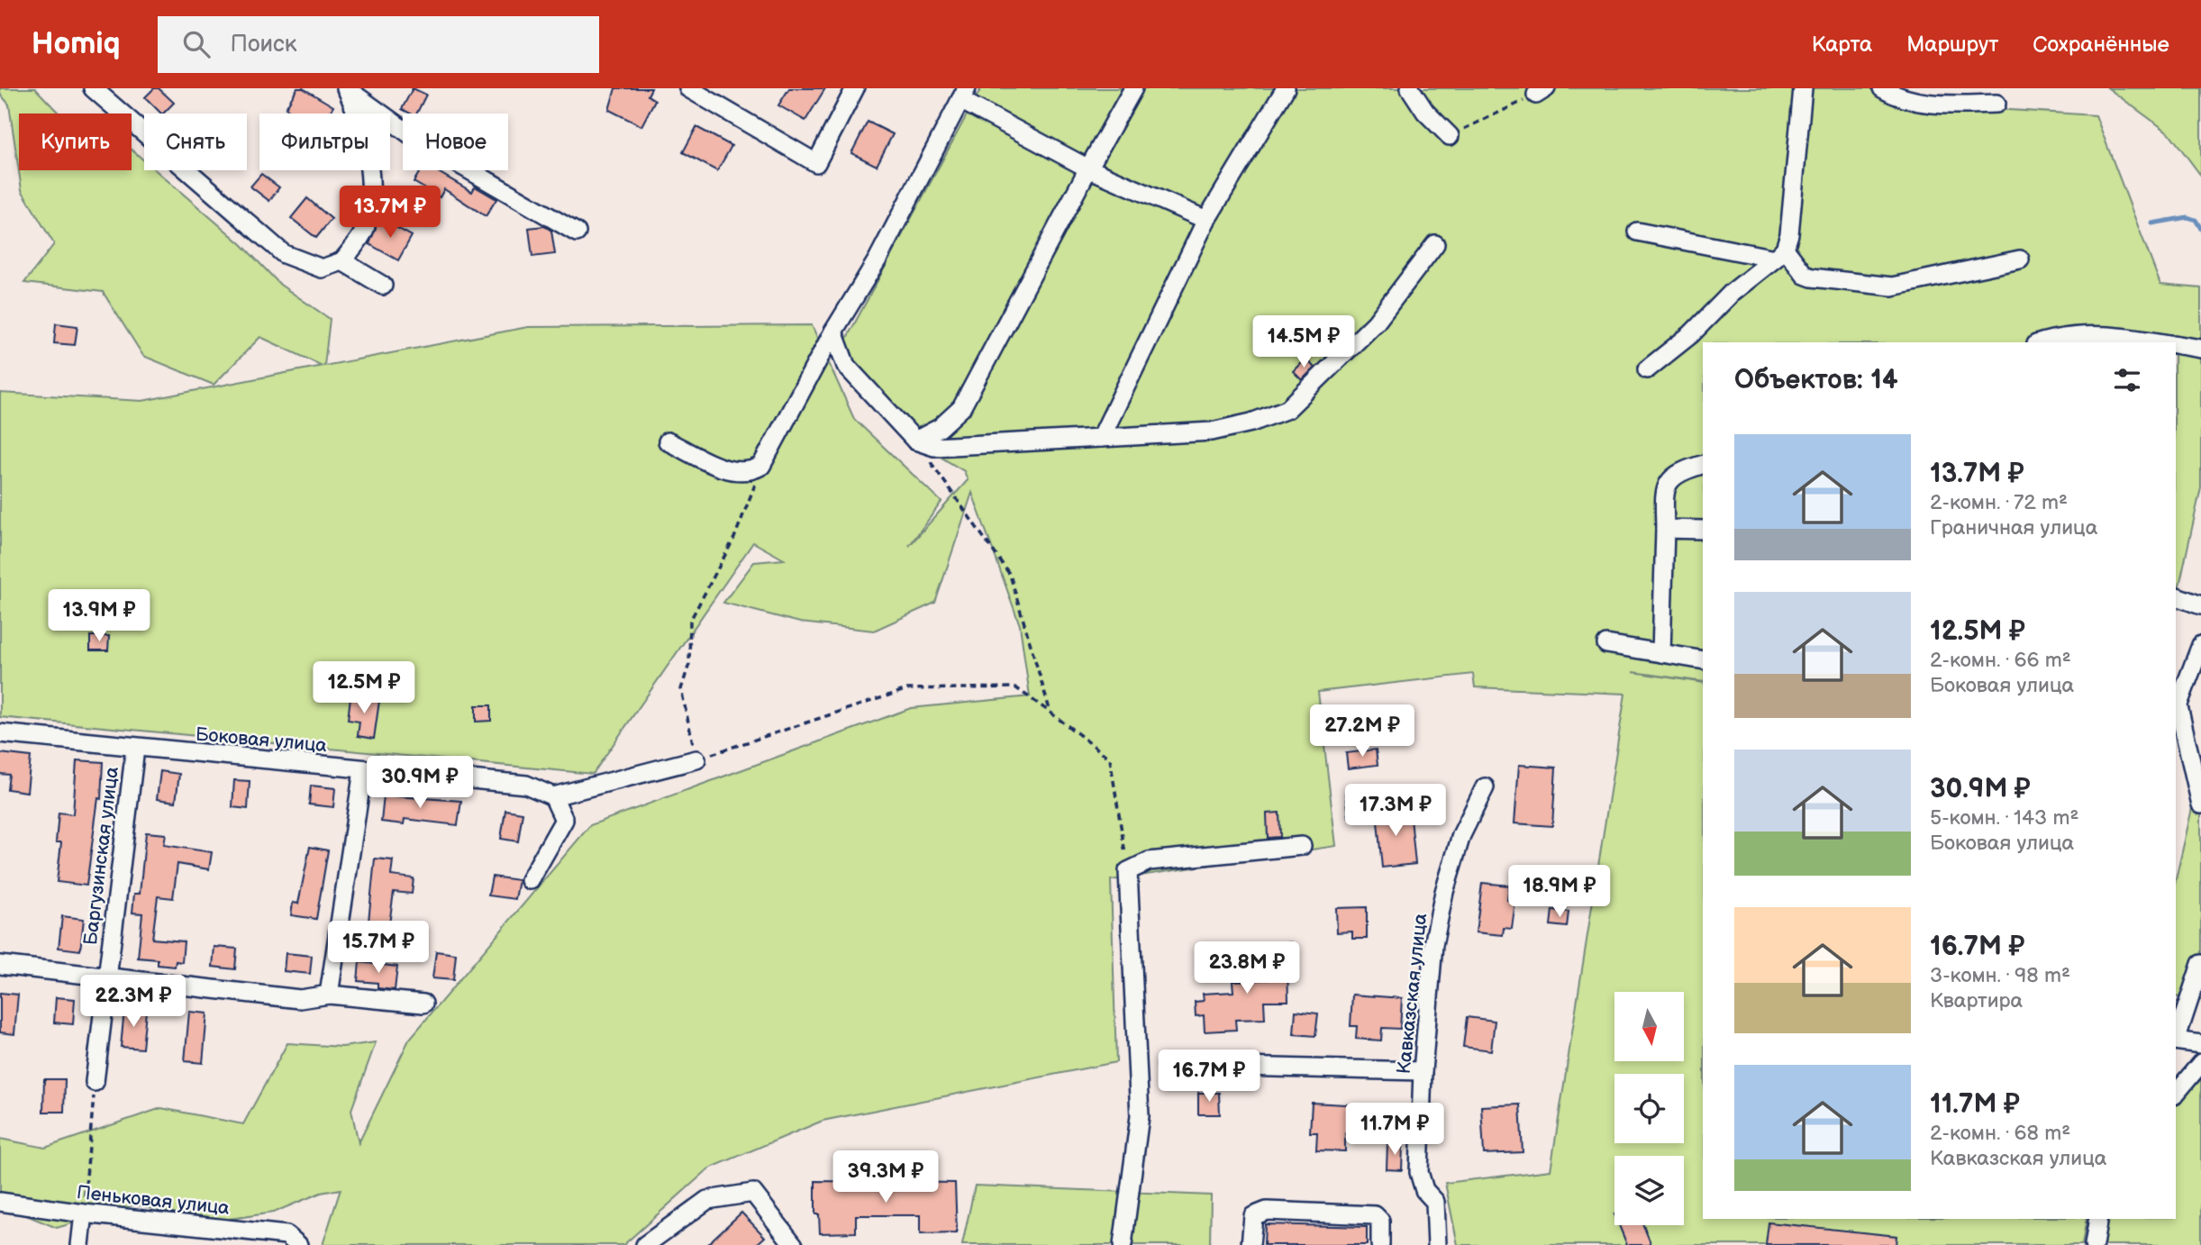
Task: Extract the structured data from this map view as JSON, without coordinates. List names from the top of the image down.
{
  "streets": {
    "street": [
      "Боковая улица",
      "Баргузинская улица",
      "Кавказская улица",
      "Пеньковая улица"
    ]
  },
  "crossings": [
    ["Боковая улица", "Баргузинская улица"]
  ],
  "north": "bottom",
  "page": {
    "header": "Homiq",
    "search": "Поиск",
    "nav": ["Карта", "Маршрут", "Сохранённые"],
    "chip": [
      "Купить",
      "Снять",
      "Фильтры",
      "Новое"
    ],
    "price": [
      "13.7M ₽",
      "14.5M ₽",
      "13.9M ₽",
      "12.5M ₽",
      "27.2M ₽",
      "30.9M ₽",
      "17.3M ₽",
      "18.9M ₽",
      "15.7M ₽",
      "23.8M ₽",
      "22.3M ₽",
      "16.7M ₽",
      "11.7M ₽",
      "39.3M ₽"
    ],
    "heading": "Объектов: 14",
    "list": [
      {
        "name": "13.7M ₽",
        "note": "2-комн. · 72 m² · Граничная улица"
      },
      {
        "name": "12.5M ₽",
        "note": "2-комн. · 66 m² · Боковая улица"
      },
      {
        "name": "30.9M ₽",
        "note": "5-комн. · 143 m² · Боковая улица"
      },
      {
        "name": "16.7M ₽",
        "note": "3-комн. · 98 m² · Квартира"
      },
      {
        "name": "11.7M ₽",
        "note": "2-комн. · 68 m² · Кавказская улица"
      }
    ]
  }
}
